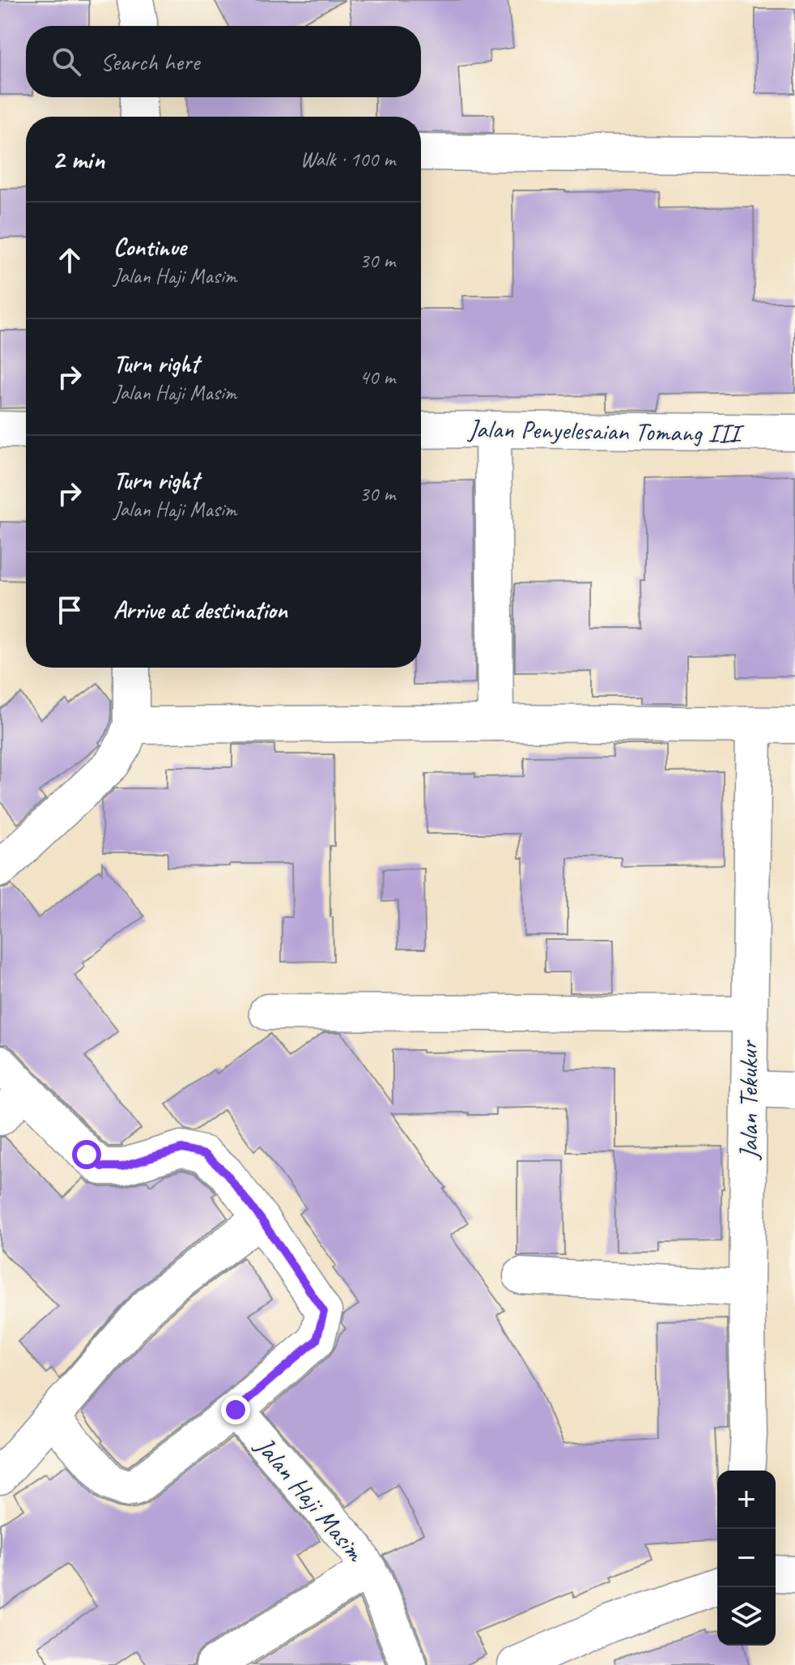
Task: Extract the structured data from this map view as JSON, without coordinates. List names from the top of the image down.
{
  "streets": {
    "street": ["Jalan Penyelesaian Tomang III", "Jalan Tekukur", "Jalan Haji Masim"]
  },
  "page": {
    "search": "Search here",
    "heading": ["2 min", "Walk · 100 m"],
    "list": [
      ["Continue", "Jalan Haji Masim", "30 m"],
      ["Turn right", "Jalan Haji Masim", "40 m"],
      ["Turn right", "Jalan Haji Masim", "30 m"],
      "Arrive at destination"
    ],
    "map_buttons": ["+", "−"]
  }
}
